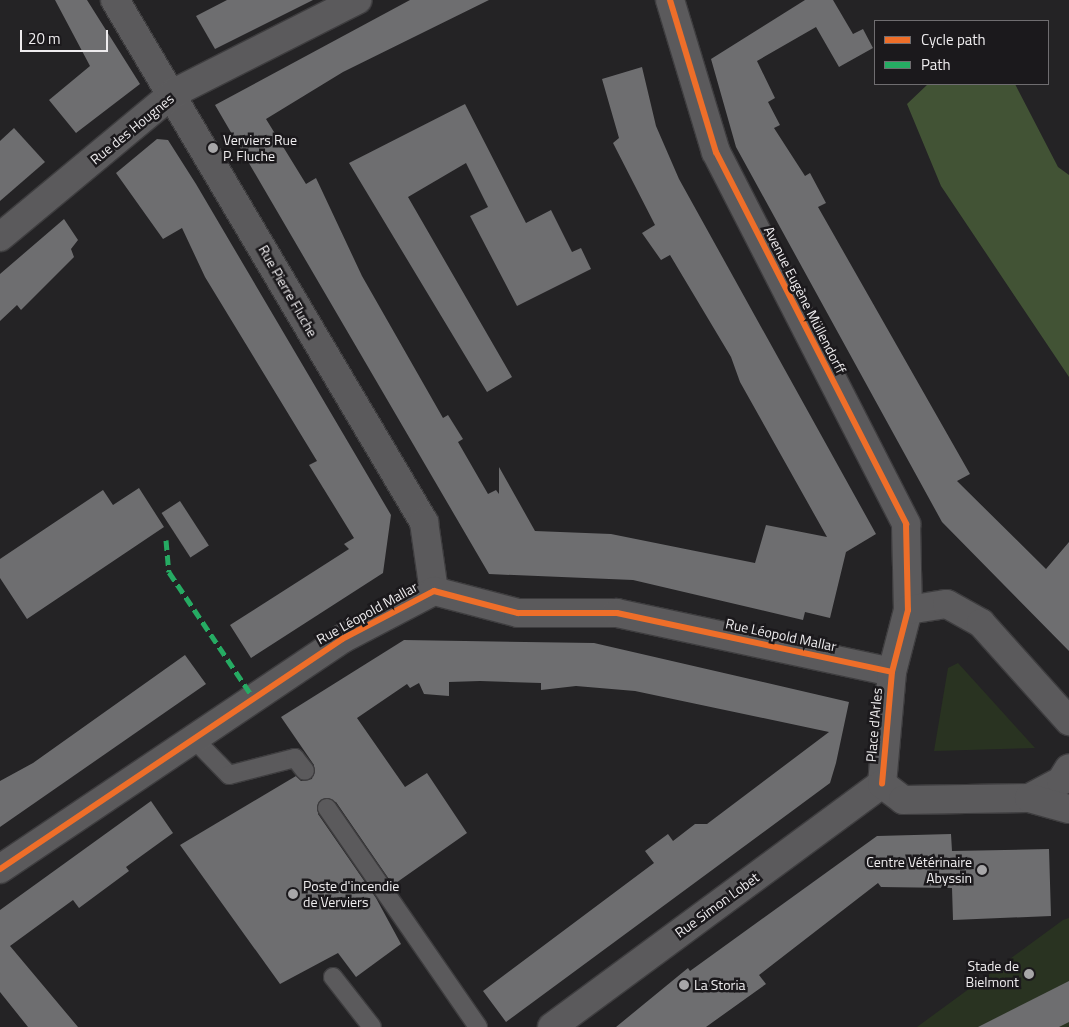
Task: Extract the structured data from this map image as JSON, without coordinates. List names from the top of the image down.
{
  "streets": {
    "street": [
      "Rue des Hougnes",
      "Rue Pierre Fluche",
      "Avenue Eugène Müllendorff",
      "Rue Léopold Mallar",
      "Place d'Arles",
      "Rue Simon Lobet"
    ]
  },
  "crossings": [
    ["Rue des Hougnes", "Rue Pierre Fluche"],
    ["Rue Pierre Fluche", "Rue Léopold Mallar"],
    ["Avenue Eugène Müllendorff", "Place d'Arles"],
    ["Rue Léopold Mallar", "Place d'Arles"],
    ["Place d'Arles", "Rue Simon Lobet"]
  ],
  "places": [
    "Verviers Rue P. Fluche",
    "Centre Vétérinaire Abyssin",
    "Poste d'incendie de Verviers",
    "Stade de Bielmont",
    "La Storia"
  ],
  "legend": ["Cycle path", "Path"],
  "scale_bar": "20 m"
}
